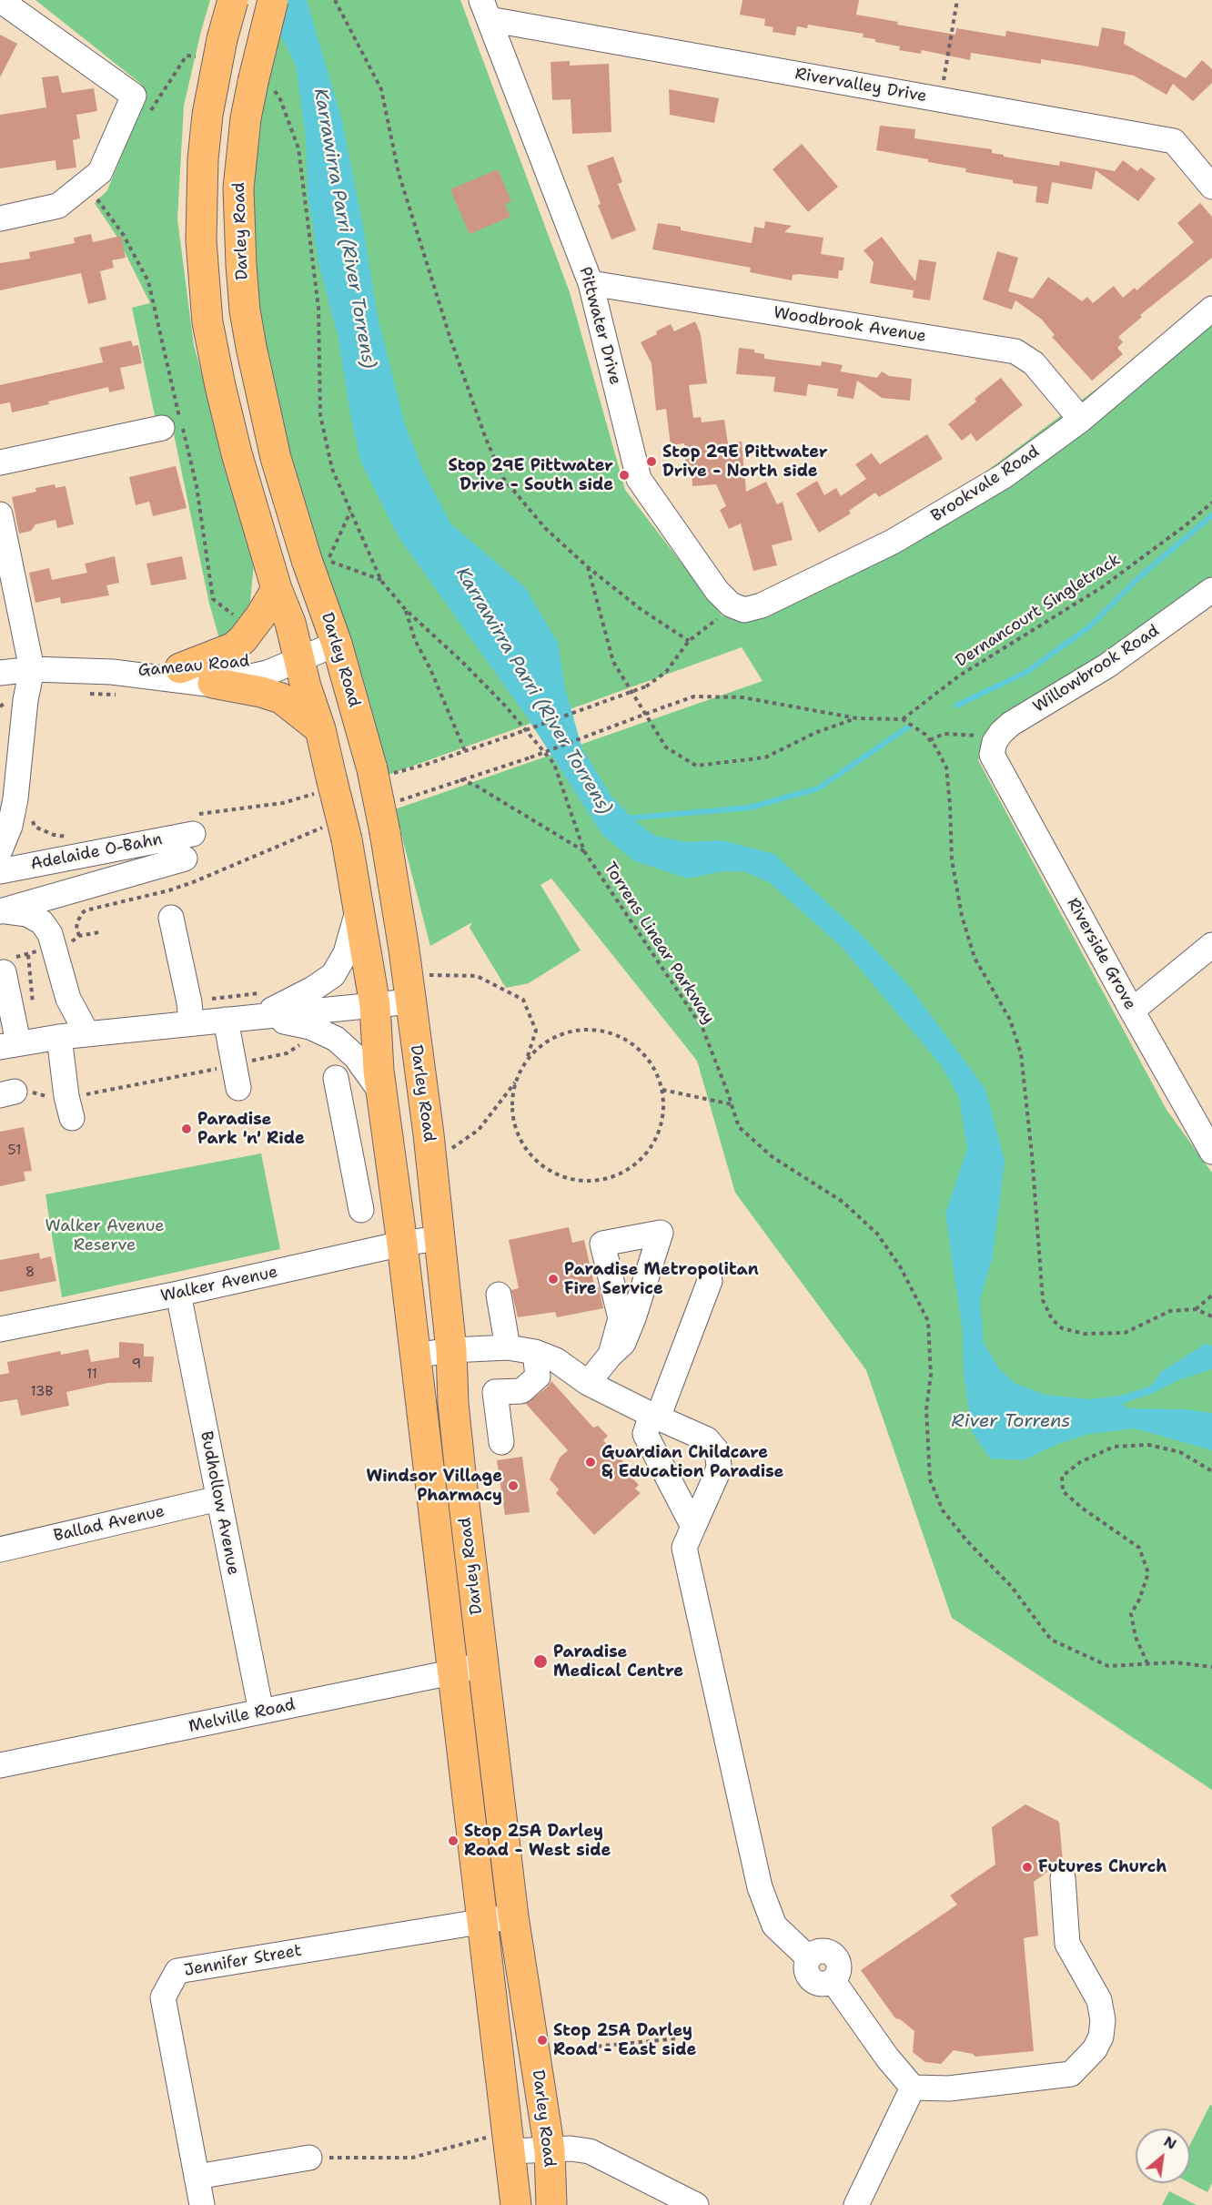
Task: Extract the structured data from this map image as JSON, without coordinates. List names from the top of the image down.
{
  "streets": {
    "main road": ["Darley Road"],
    "street": [
      "Rivervalley Drive",
      "Woodbrook Avenue",
      "Pittwater Drive",
      "Brookvale Road",
      "Gameau Road",
      "Willowbrook Road",
      "Adelaide O-Bahn",
      "Riverside Grove",
      "Walker Avenue",
      "Budhollow Avenue",
      "Ballad Avenue",
      "Melville Road",
      "Jennifer Street"
    ],
    "path": ["Dernancourt Singletrack", "Torrens Linear Parkway"]
  },
  "crossings": [
    ["Rivervalley Drive", "Pittwater Drive"],
    ["Darley Road", "Gameau Road"],
    ["Darley Road", "Walker Avenue"],
    ["Darley Road", "Melville Road"],
    ["Darley Road", "Jennifer Street"],
    ["Woodbrook Avenue", "Pittwater Drive"],
    ["Woodbrook Avenue", "Brookvale Road"],
    ["Pittwater Drive", "Brookvale Road"],
    ["Willowbrook Road", "Riverside Grove"],
    ["Walker Avenue", "Budhollow Avenue"],
    ["Budhollow Avenue", "Ballad Avenue"],
    ["Budhollow Avenue", "Melville Road"]
  ],
  "water": ["Karrawirra Parri (River Torrens)", "River Torrens"],
  "parks": ["Walker Avenue Reserve"],
  "places": [
    "Stop 29E Pittwater Drive - North side",
    "Stop 29E Pittwater Drive - South side",
    "Paradise Park 'n' Ride",
    "Paradise Metropolitan Fire Service",
    "Guardian Childcare & Education Paradise",
    "Windsor Village Pharmacy",
    "Paradise Medical Centre",
    "Stop 25A Darley Road - West side",
    "Futures Church",
    "Stop 25A Darley Road - East side"
  ],
  "house_numbers": [
    "51",
    "8",
    "9",
    "11",
    "13B"
  ],
  "north": "top right"
}
